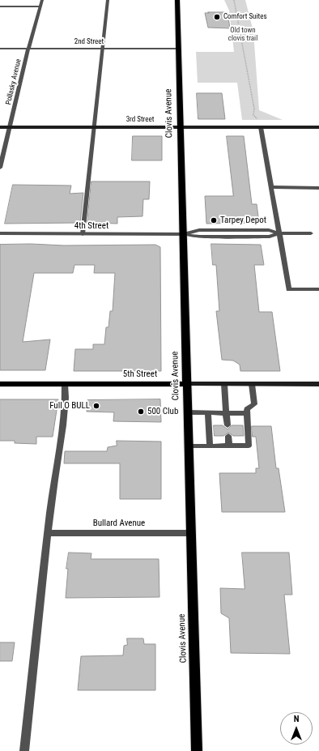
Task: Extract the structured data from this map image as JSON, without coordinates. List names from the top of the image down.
{
  "streets": {
    "main road": ["Clovis Avenue", "5th Street"],
    "street": [
      "2nd Street",
      "Pollasky Avenue",
      "3rd Street",
      "4th Street",
      "Bullard Avenue"
    ]
  },
  "crossings": [
    ["2nd Street", "Pollasky Avenue"],
    ["2nd Street", "Clovis Avenue"],
    ["Pollasky Avenue", "3rd Street"],
    ["Clovis Avenue", "3rd Street"],
    ["Clovis Avenue", "4th Street"],
    ["Clovis Avenue", "5th Street"],
    ["Clovis Avenue", "Bullard Avenue"]
  ],
  "parks": ["Old town clovis trail"],
  "places": [
    "Comfort Suites",
    "Tarpey Depot",
    "Full O BULL",
    "500 Club"
  ],
  "north": "top"
}
